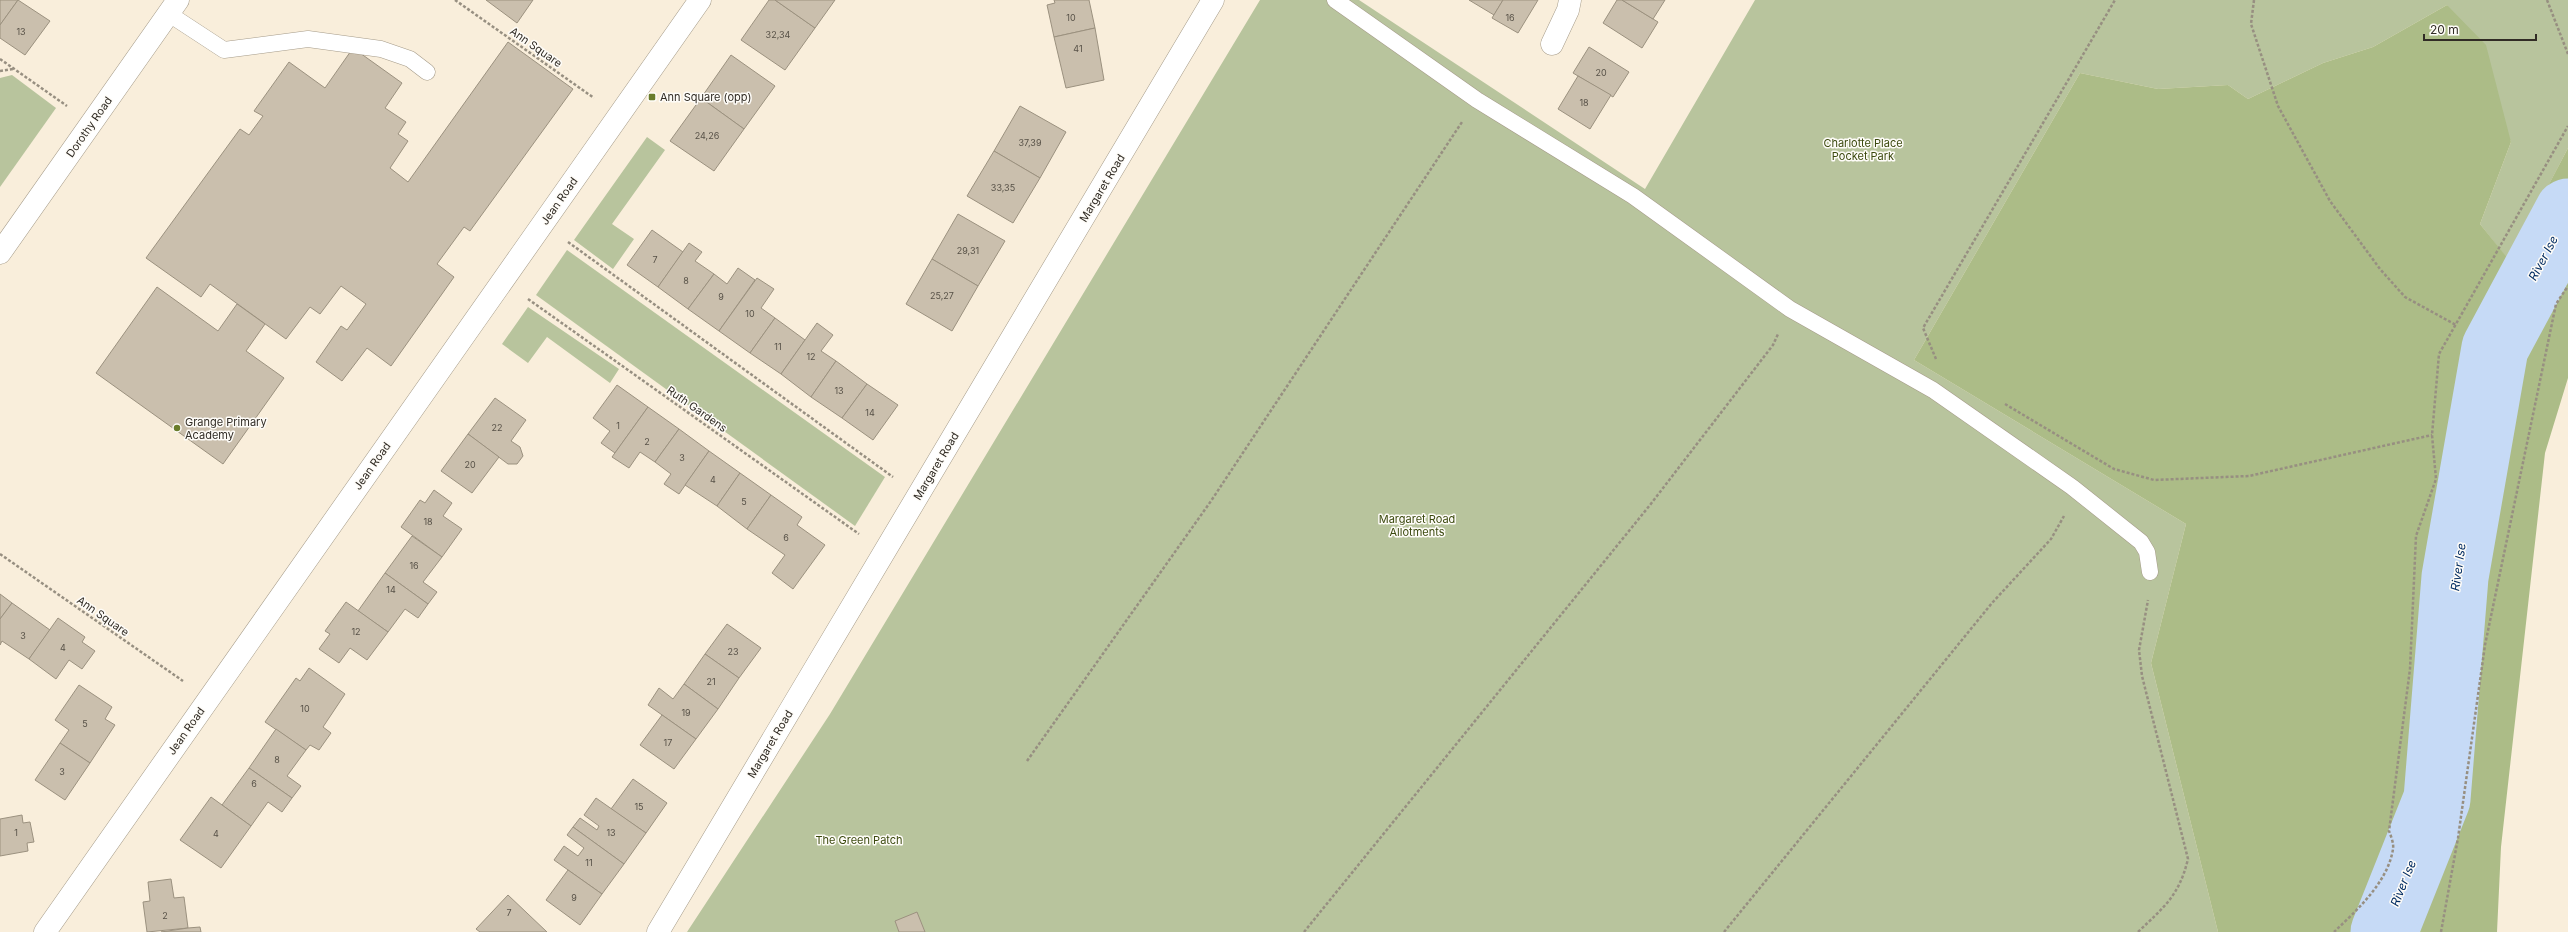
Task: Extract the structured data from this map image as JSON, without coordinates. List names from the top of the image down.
{
  "streets": {
    "street": ["Dorothy Road", "Margaret Road", "Jean Road"],
    "path": ["Ann Square", "Ruth Gardens"]
  },
  "water": ["River Ise"],
  "parks": ["Charlotte Place Pocket Park", "Margaret Road Allotments", "The Green Patch"],
  "places": {
    "transit": ["Ann Square (opp)"],
    "other": ["Grange Primary Academy"]
  },
  "house_numbers": [
    "10",
    "16",
    "13",
    "32,34",
    "41",
    "20",
    "18",
    "24,26",
    "37,39",
    "33,35",
    "29,31",
    "7",
    "8",
    "25,27",
    "9",
    "10",
    "11",
    "12",
    "13",
    "14",
    "1",
    "22",
    "2",
    "3",
    "20",
    "4",
    "5",
    "18",
    "6",
    "16",
    "14",
    "12",
    "3",
    "4",
    "23",
    "21",
    "10",
    "19",
    "5",
    "17",
    "8",
    "3",
    "6",
    "15",
    "1",
    "13",
    "4",
    "11",
    "9",
    "7",
    "2"
  ],
  "scale_bar": "20 m"
}
